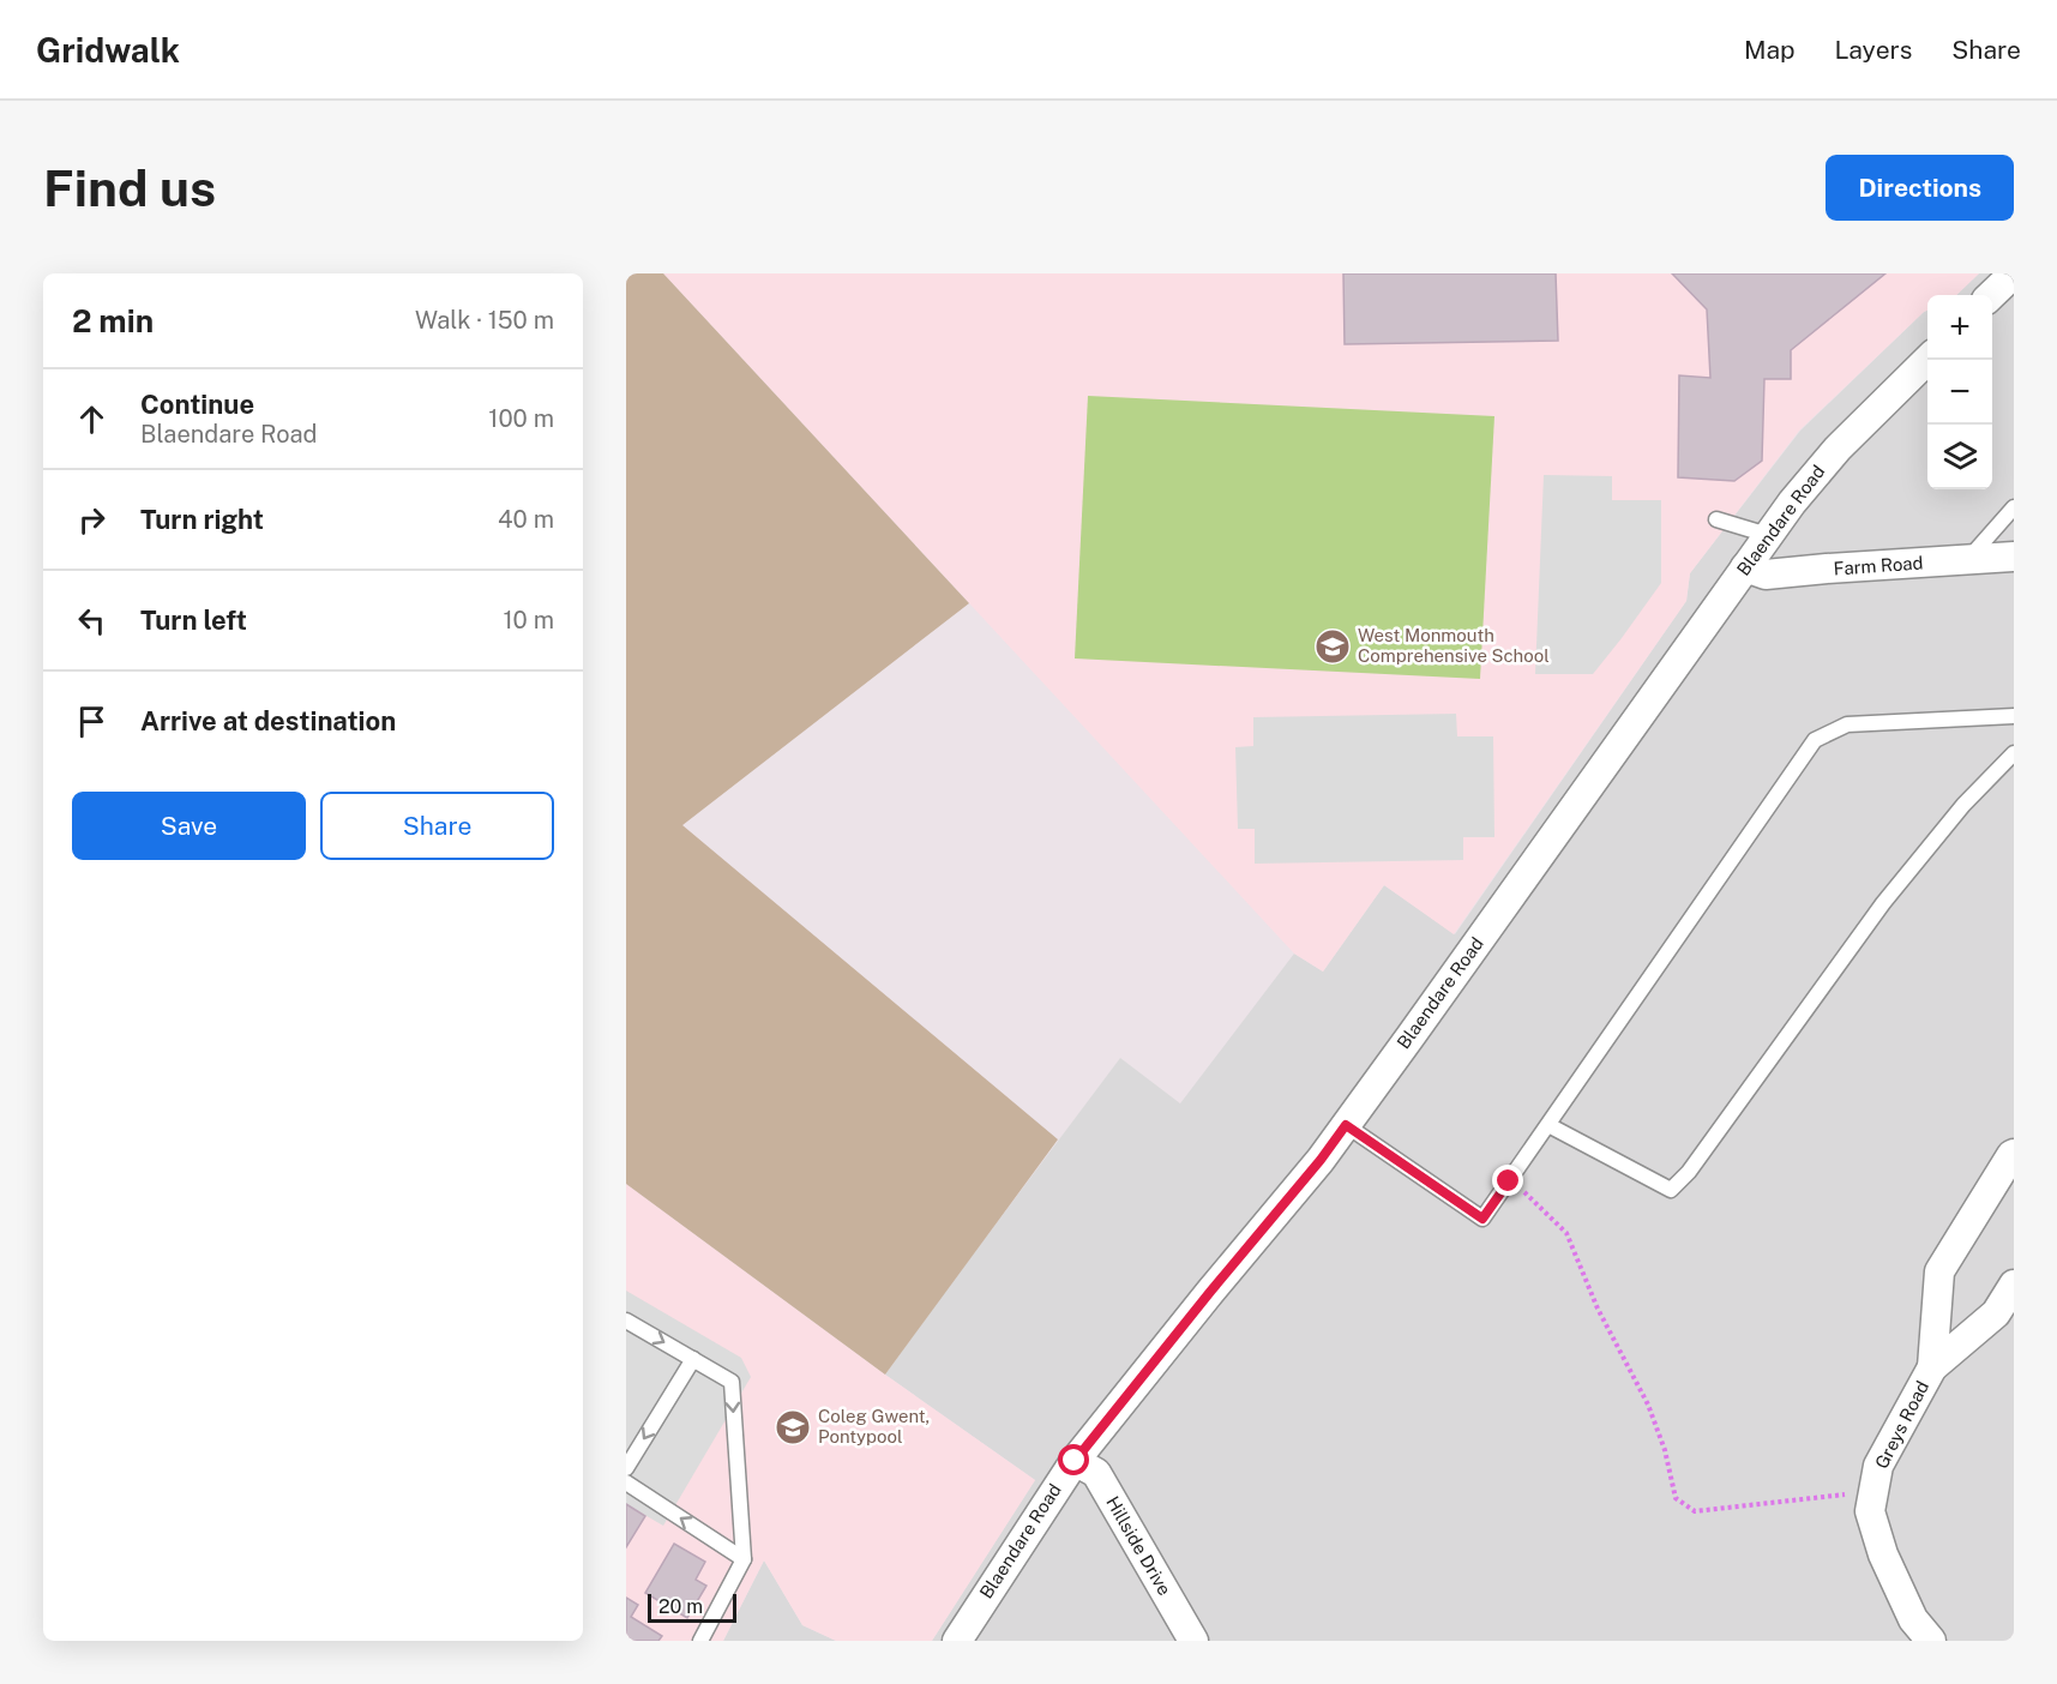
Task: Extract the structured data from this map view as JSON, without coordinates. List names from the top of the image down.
{
  "streets": {
    "street": [
      "Blaendare Road",
      "Farm Road",
      "Greys Road",
      "Hillside Drive"
    ]
  },
  "crossings": [
    ["Blaendare Road", "Farm Road"],
    ["Blaendare Road", "Hillside Drive"]
  ],
  "places": {
    "school or university": ["West Monmouth Comprehensive School", "Coleg Gwent, Pontypool"]
  },
  "scale_bar": "20 m",
  "page": {
    "header": "Gridwalk",
    "nav": ["Map", "Layers", "Share"],
    "buttons": [
      "Directions",
      ["Save", "Share"]
    ],
    "title": "Find us",
    "heading": ["2 min", "Walk · 150 m"],
    "map_buttons": ["+", "−"],
    "list": [
      ["Continue", "Blaendare Road", "100 m"],
      ["Turn right", "40 m"],
      ["Turn left", "10 m"],
      "Arrive at destination"
    ],
    "scale": "20 m"
  }
}
